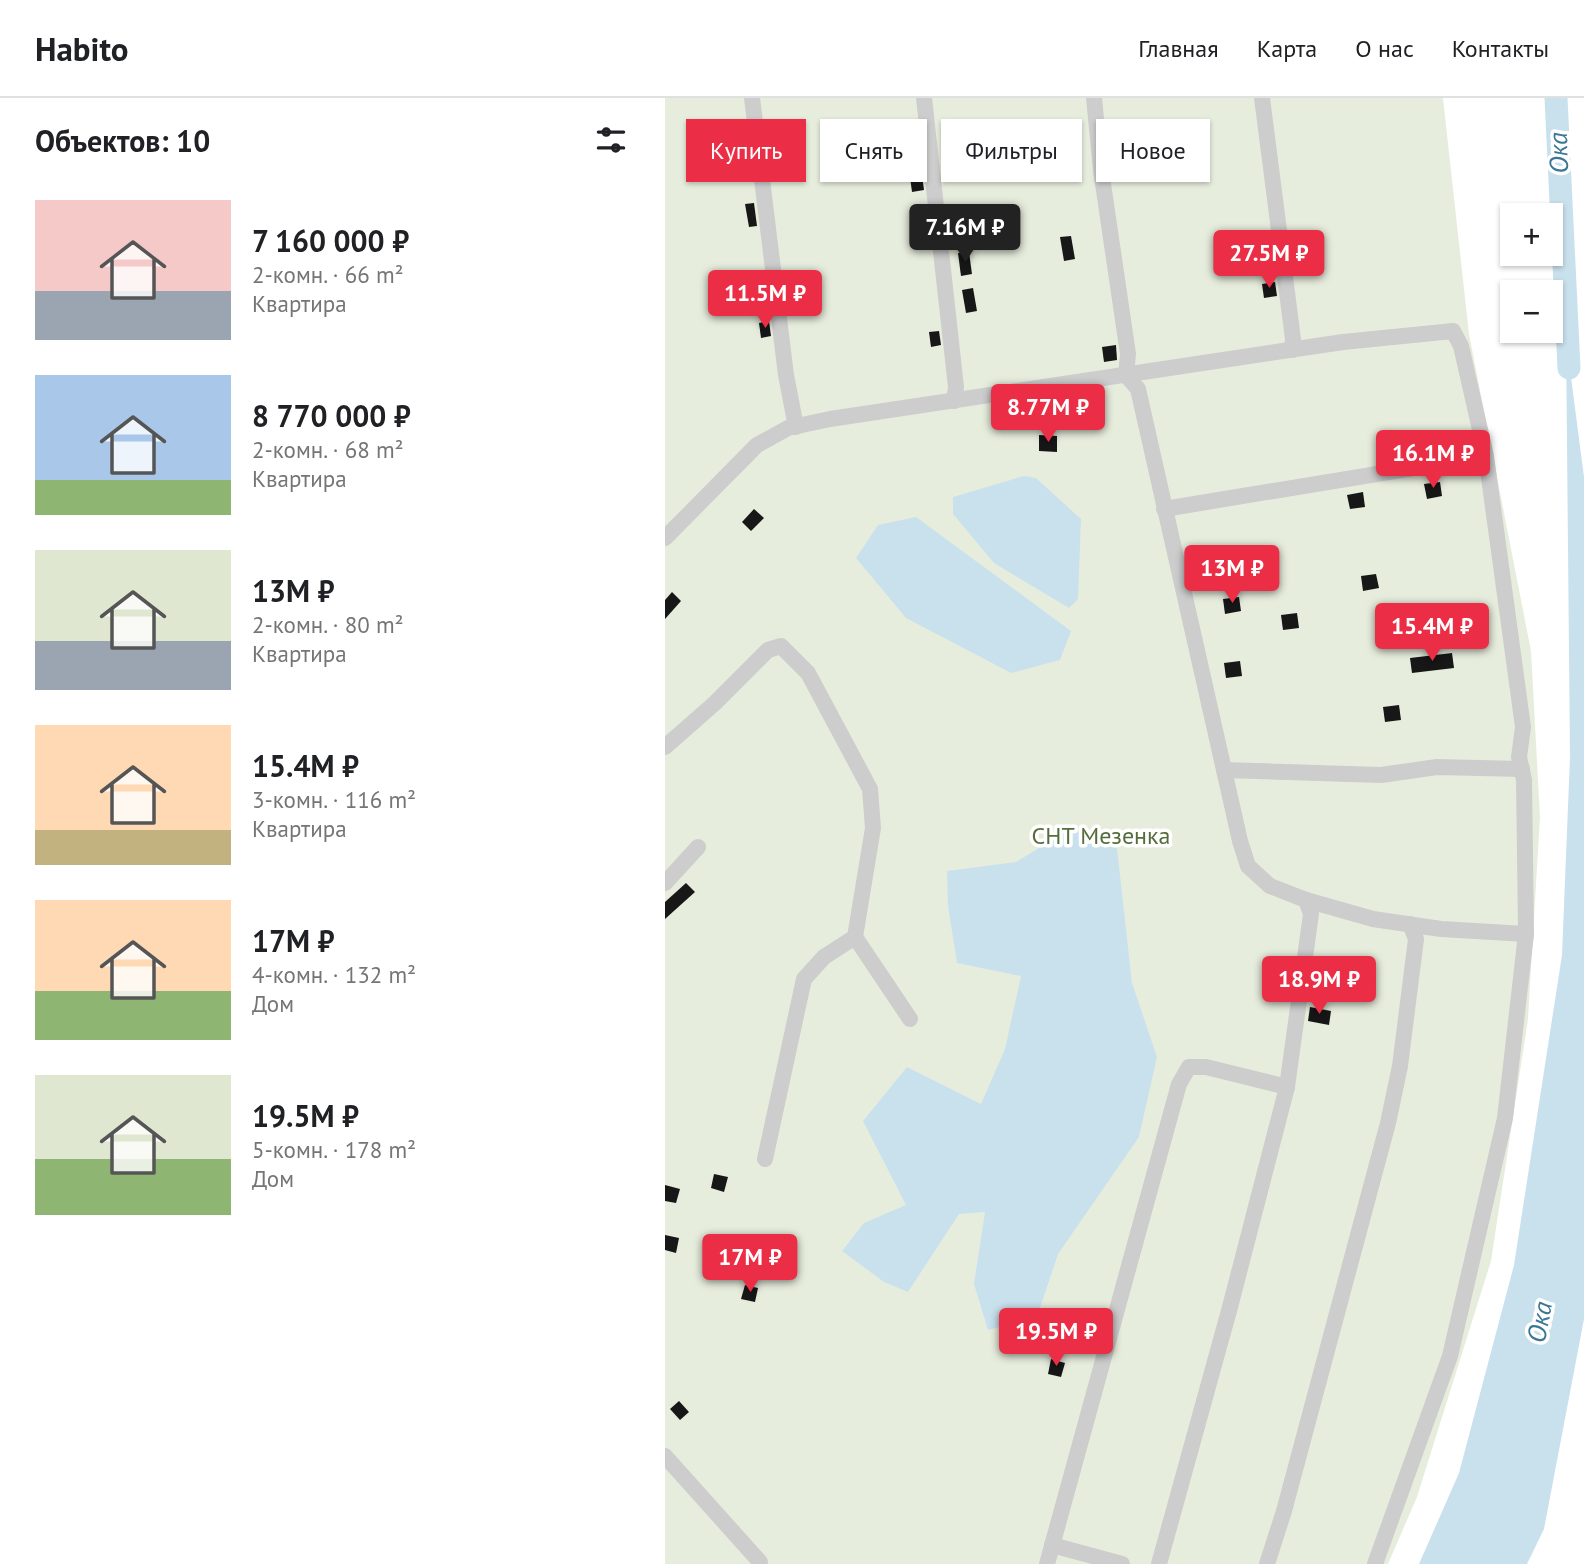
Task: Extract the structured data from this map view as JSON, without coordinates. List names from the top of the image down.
{
  "water": ["Ока"],
  "parks": ["СНТ Мезенка"],
  "page": {
    "header": "Habito",
    "nav": [
      "Главная",
      "Карта",
      "О нас",
      "Контакты"
    ],
    "heading": "Объектов: 10",
    "chip": [
      "Купить",
      "Снять",
      "Фильтры",
      "Новое"
    ],
    "list": [
      {
        "name": "7 160 000 ₽",
        "note": "2-комн. · 66 m² · Квартира"
      },
      {
        "name": "8 770 000 ₽",
        "note": "2-комн. · 68 m² · Квартира"
      },
      {
        "name": "13M ₽",
        "note": "2-комн. · 80 m² · Квартира"
      },
      {
        "name": "15.4M ₽",
        "note": "3-комн. · 116 m² · Квартира"
      },
      {
        "name": "17M ₽",
        "note": "4-комн. · 132 m² · Дом"
      },
      {
        "name": "19.5M ₽",
        "note": "5-комн. · 178 m² · Дом"
      }
    ],
    "map_buttons": ["+", "−"],
    "price": [
      "7.16M ₽",
      "27.5M ₽",
      "11.5M ₽",
      "8.77M ₽",
      "16.1M ₽",
      "13M ₽",
      "15.4M ₽",
      "18.9M ₽",
      "17M ₽",
      "19.5M ₽"
    ]
  }
}
